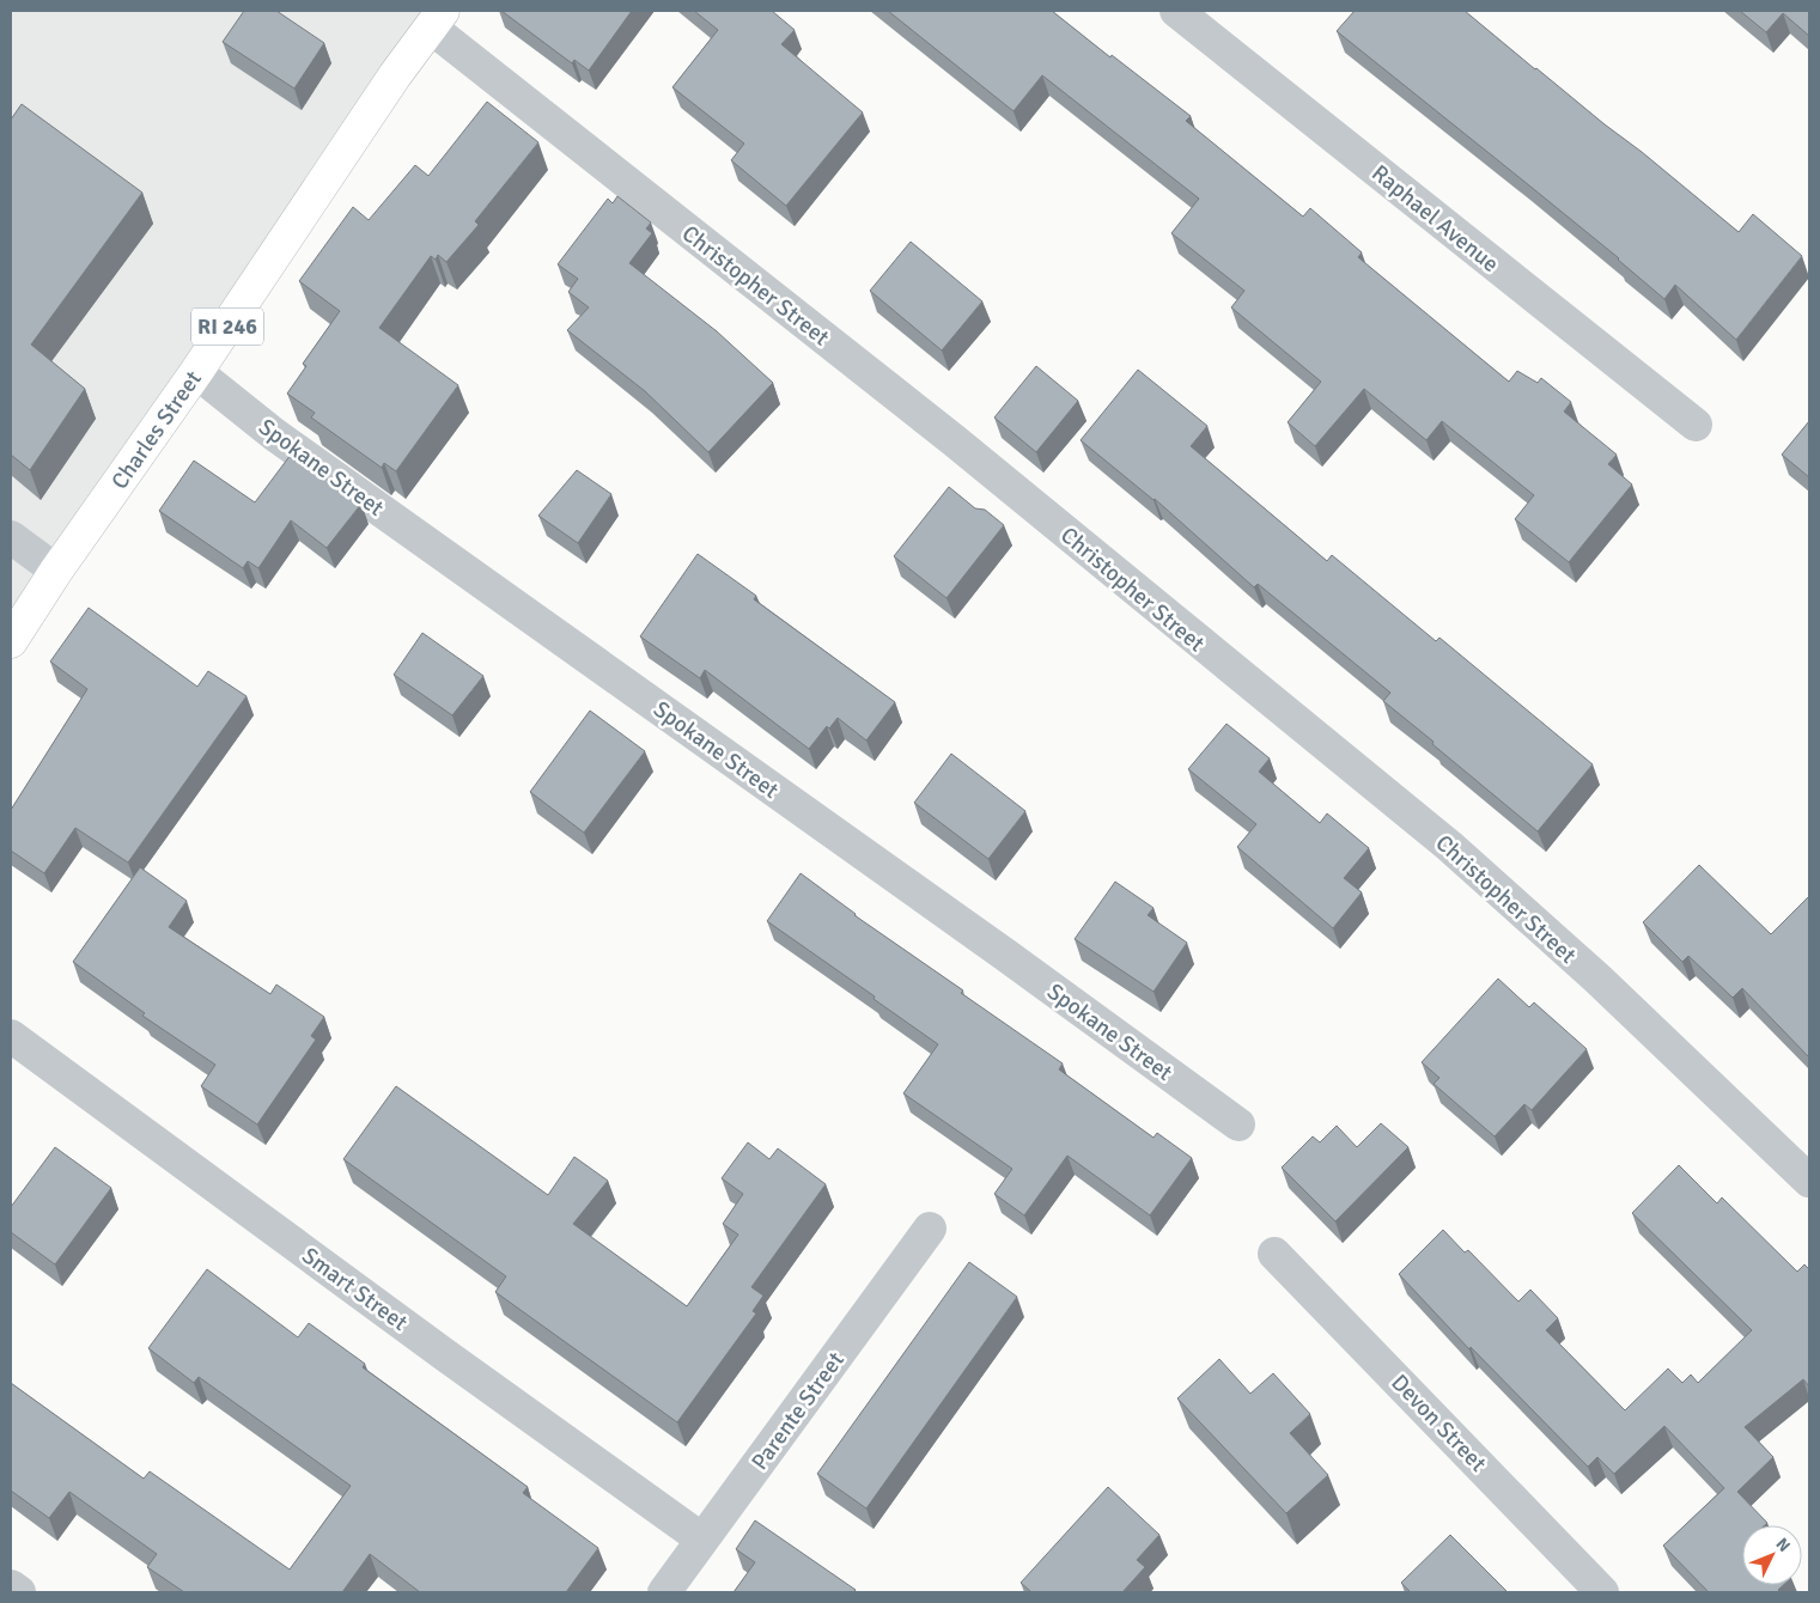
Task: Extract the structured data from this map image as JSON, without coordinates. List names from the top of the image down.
{
  "streets": {
    "main road": ["RI 246", "Charles Street"],
    "street": [
      "Raphael Avenue",
      "Christopher Street",
      "Spokane Street",
      "Smart Street",
      "Parente Street",
      "Devon Street"
    ]
  },
  "crossings": [
    ["Christopher Street", "Charles Street"],
    ["Charles Street", "Spokane Street"],
    ["Smart Street", "Parente Street"]
  ],
  "north": "top right"
}
